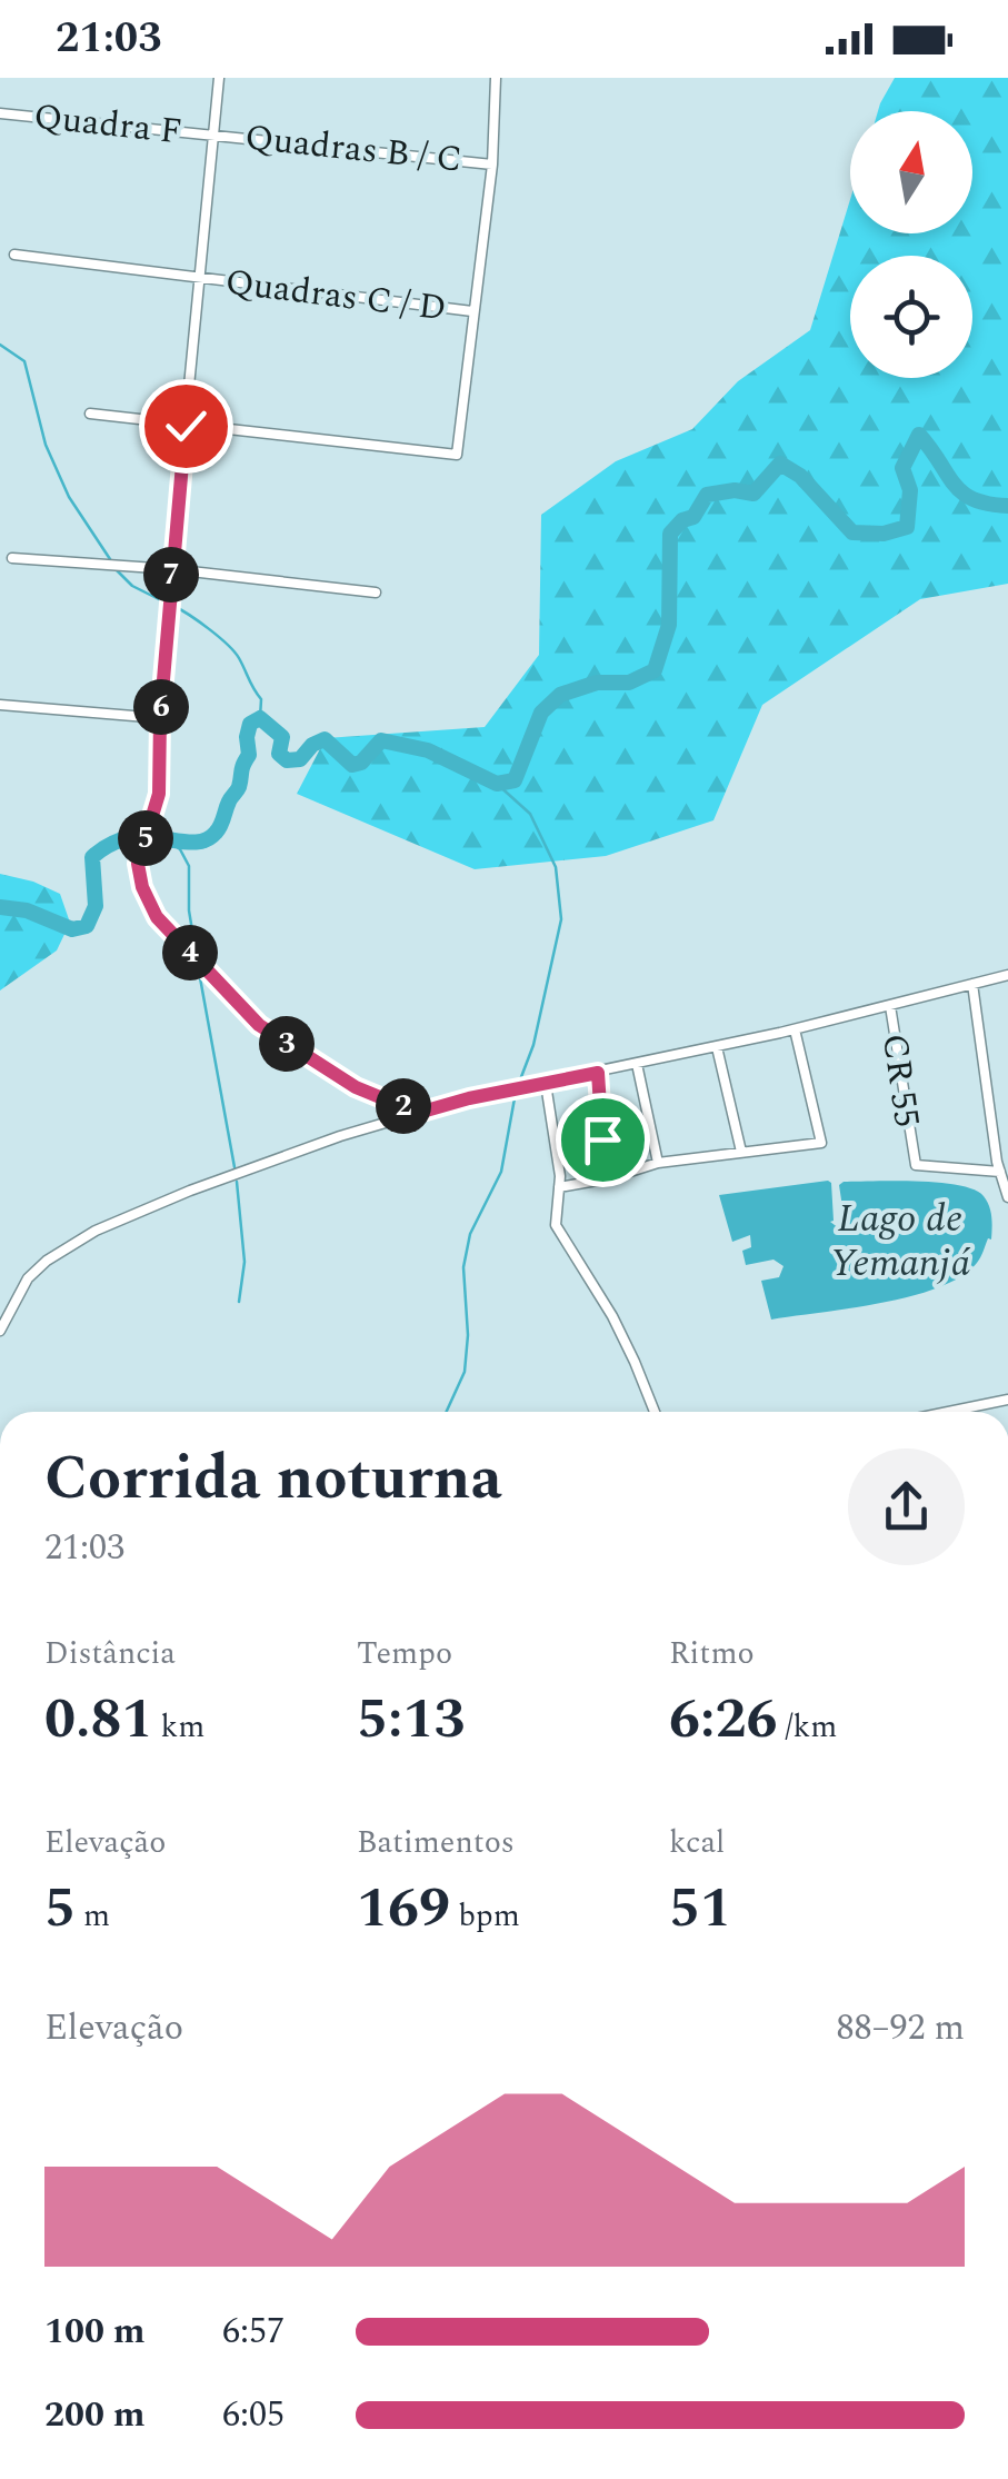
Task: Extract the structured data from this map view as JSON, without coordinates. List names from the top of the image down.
{
  "streets": {
    "street": [
      "Quadra F",
      "Quadras B / C",
      "Quadras C / D",
      "CR 55"
    ]
  },
  "crossings": [
    ["Quadra F", "Quadras B / C"]
  ],
  "water": ["Lago de Yemanjá"],
  "north": "top",
  "page": {
    "status": "21:03",
    "pins": [
      "7",
      "6",
      "5",
      "4",
      "3",
      "2"
    ],
    "heading": ["Corrida noturna", "21:03"],
    "stats": [
      ["Distância", "0.81 km"],
      ["Tempo", "5:13"],
      ["Ritmo", "6:26 /km"],
      ["Elevação", "5 m"],
      ["Batimentos", "169 bpm"],
      ["kcal", "51"]
    ],
    "chart": ["Elevação", "88–92 m"],
    "list": [
      {
        "name": "100 m",
        "note": "6:57"
      },
      {
        "name": "200 m",
        "note": "6:05"
      }
    ]
  }
}
